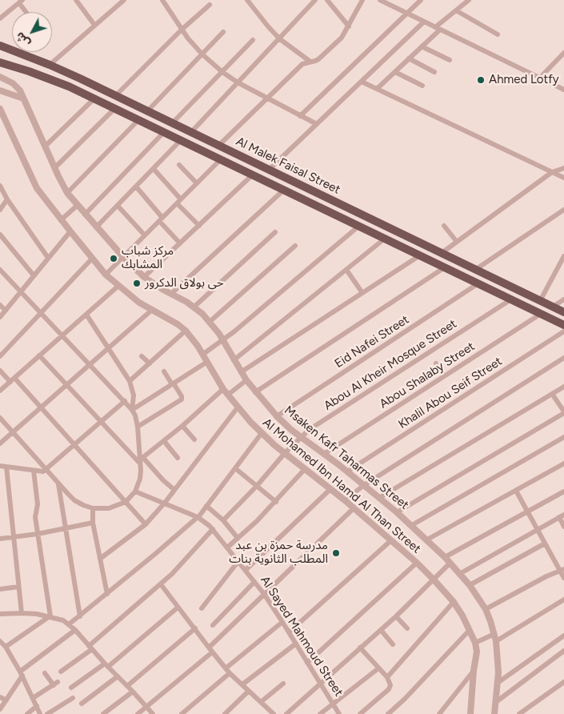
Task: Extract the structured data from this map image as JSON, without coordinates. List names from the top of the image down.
{
  "streets": {
    "main road": ["Al Malek Faisal Street"],
    "street": [
      "Eid Nafei Street",
      "Abou Al Kheir Mosque Street",
      "Abou Shalaby Street",
      "Khalil Abou Seif Street",
      "Msaken Kafr Taharmas Street",
      "Al Mohamed Ibn Hamd Al Than Street",
      "Al Sayed Mahmoud Street"
    ]
  },
  "crossings": [
    ["Al Malek Faisal Street", "Eid Nafei Street"],
    ["Al Malek Faisal Street", "Abou Al Kheir Mosque Street"],
    ["Al Malek Faisal Street", "Abou Shalaby Street"],
    ["Eid Nafei Street", "Msaken Kafr Taharmas Street"],
    ["Abou Al Kheir Mosque Street", "Msaken Kafr Taharmas Street"],
    ["Abou Al Kheir Mosque Street", "Al Mohamed Ibn Hamd Al Than Street"],
    ["Abou Shalaby Street", "Msaken Kafr Taharmas Street"],
    ["Khalil Abou Seif Street", "Msaken Kafr Taharmas Street"]
  ],
  "places": [
    "Ahmed Lotfy",
    "مركز شباب المشابك",
    "حى بولاق الدكرور",
    "مدرسة حمزة بن عبد المطلب الثانوية بنات"
  ],
  "north": "bottom left"
}
